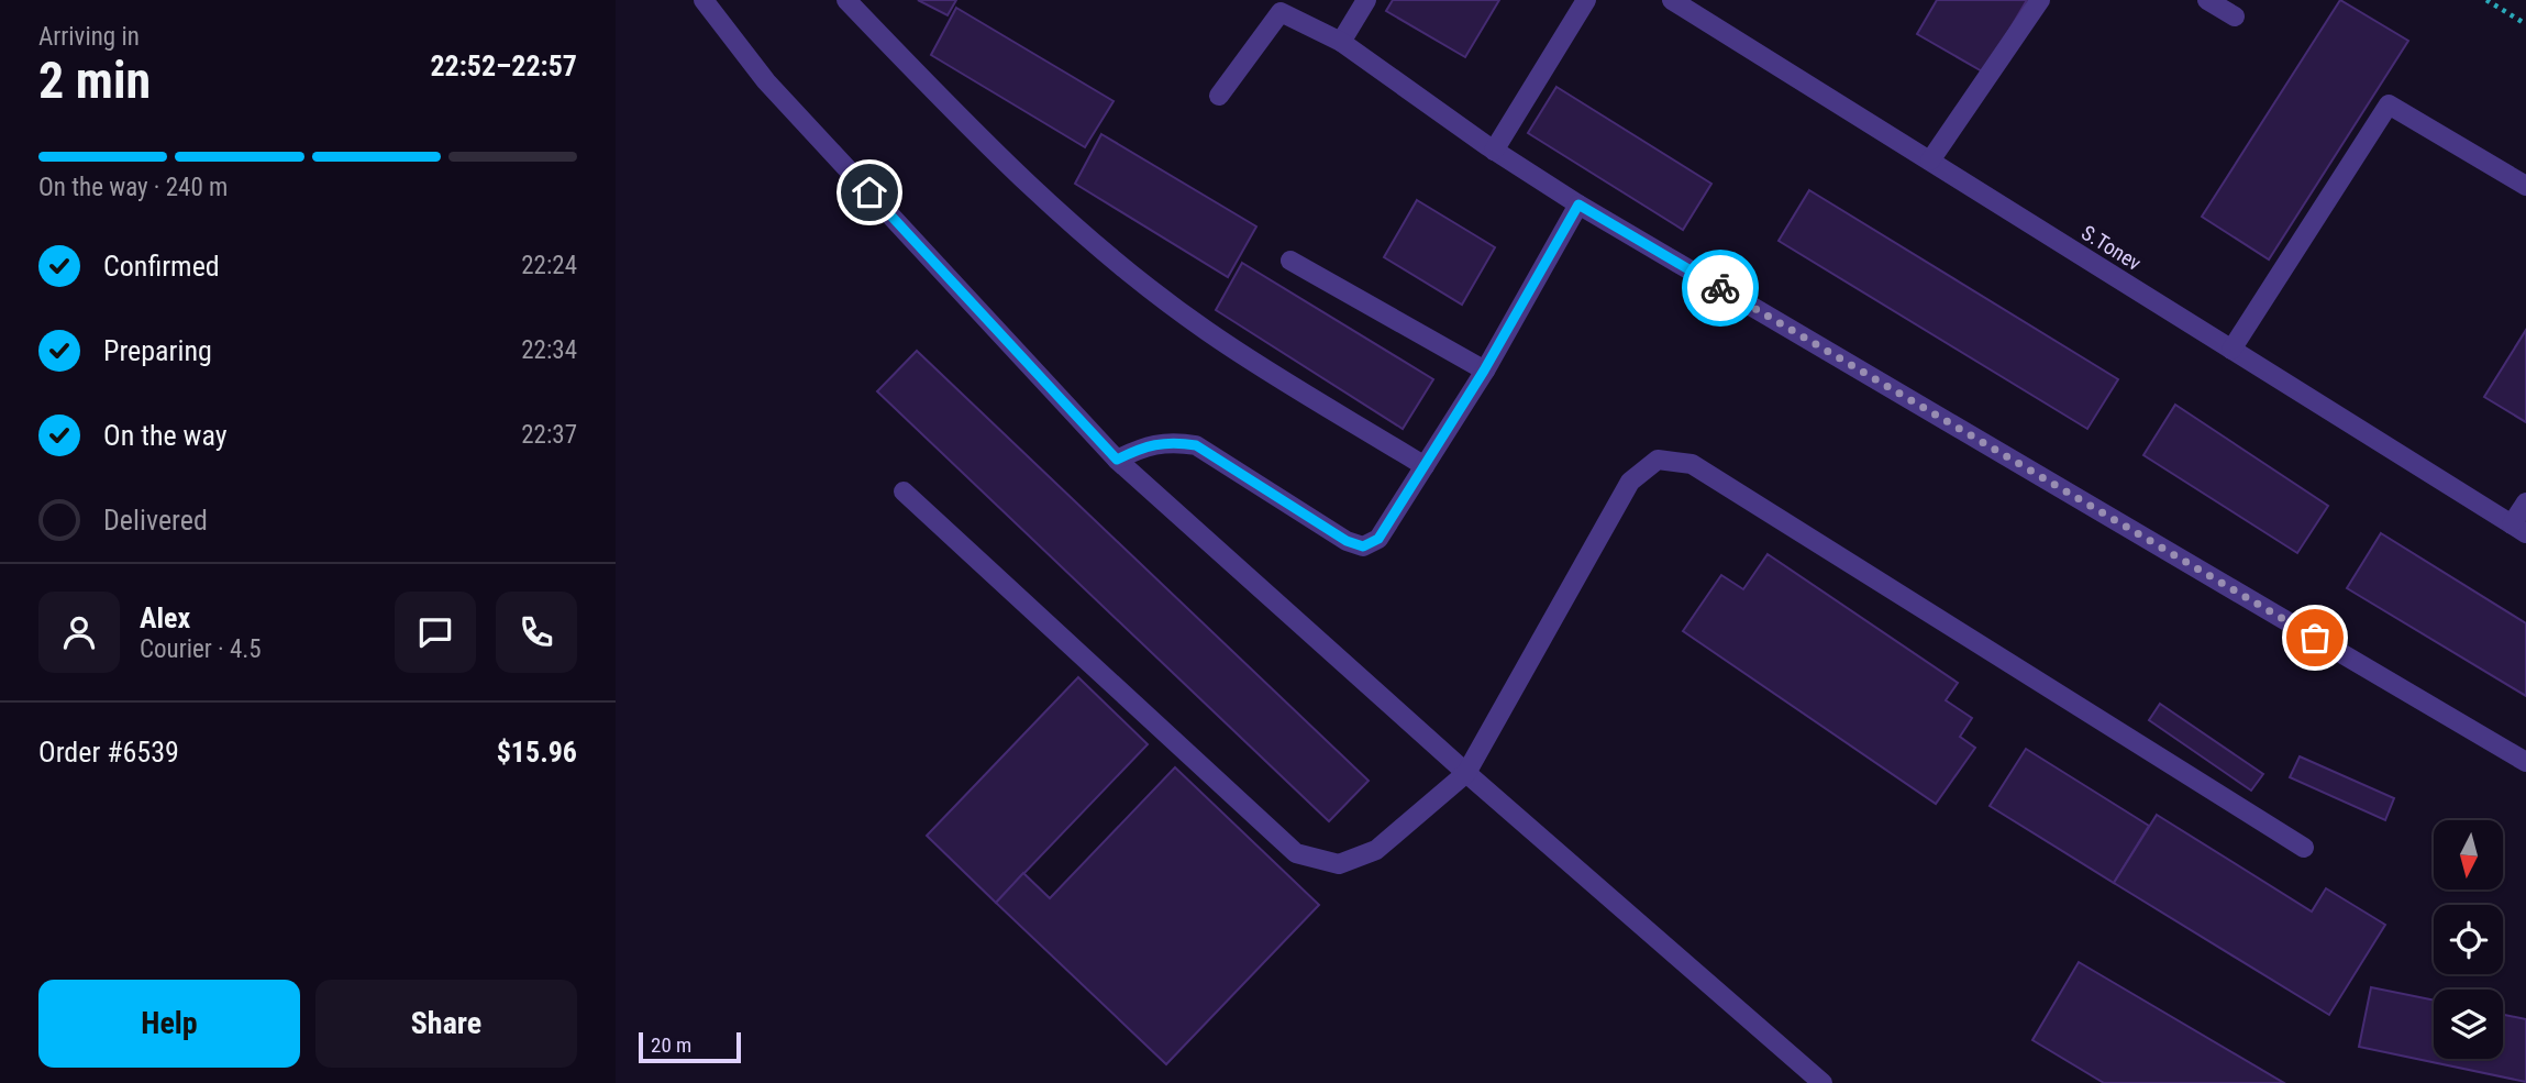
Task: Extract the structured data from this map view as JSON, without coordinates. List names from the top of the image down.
{
  "streets": {
    "street": ["S.Tonev"]
  },
  "scale_bar": "20 m",
  "north": "bottom",
  "page": {
    "heading": ["2 min", "Arriving in", "22:52–22:57"],
    "panel": [
      "Alex",
      "Courier · 4.5",
      "Order #6539",
      "$15.96"
    ],
    "bar": "On the way · 240 m",
    "list": [
      ["Confirmed", "22:24"],
      ["Preparing", "22:34"],
      ["On the way", "22:37"],
      "Delivered"
    ],
    "buttons": ["Help", "Share"],
    "scale": "20 m"
  }
}
